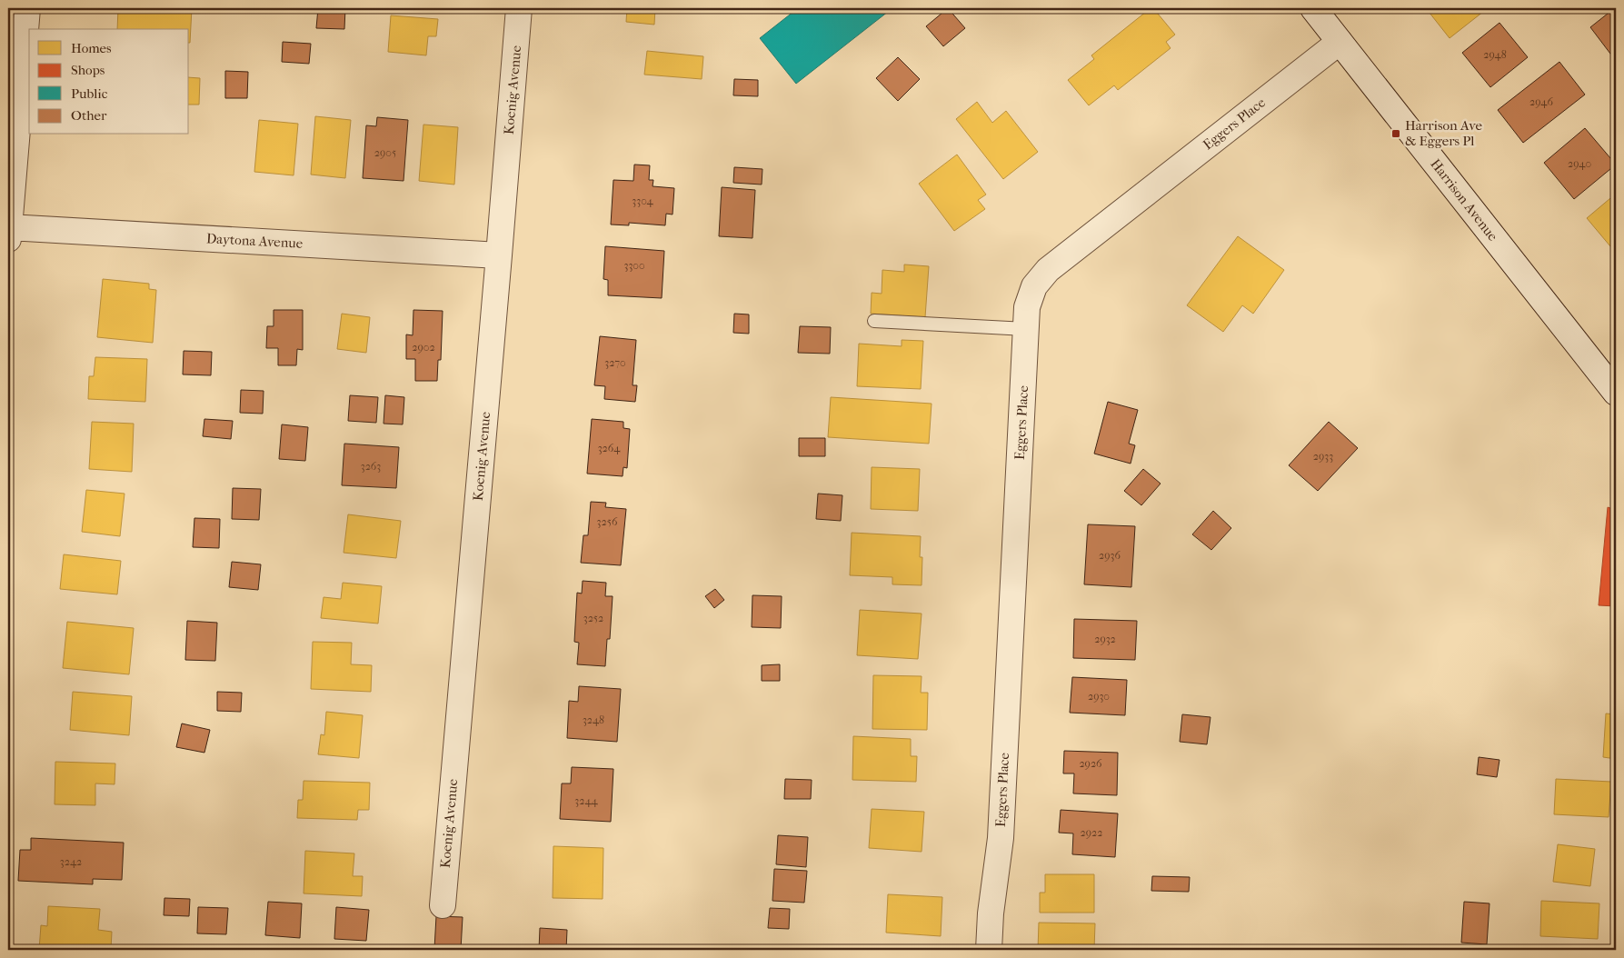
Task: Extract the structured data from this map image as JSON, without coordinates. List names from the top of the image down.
{
  "streets": {
    "street": [
      "Koenig Avenue",
      "Eggers Place",
      "Harrison Avenue",
      "Daytona Avenue"
    ]
  },
  "crossings": [
    ["Koenig Avenue", "Daytona Avenue"],
    ["Eggers Place", "Harrison Avenue"]
  ],
  "places": {
    "transit": ["Harrison Ave & Eggers Pl"]
  },
  "house_numbers": [
    "2948",
    "2946",
    "2905",
    "2940",
    "3304",
    "3300",
    "2902",
    "3270",
    "3264",
    "2933",
    "3263",
    "3256",
    "2936",
    "3252",
    "2932",
    "2930",
    "3248",
    "2926",
    "3244",
    "2922",
    "3242"
  ],
  "legend": [
    "Homes",
    "Shops",
    "Public",
    "Other"
  ]
}
